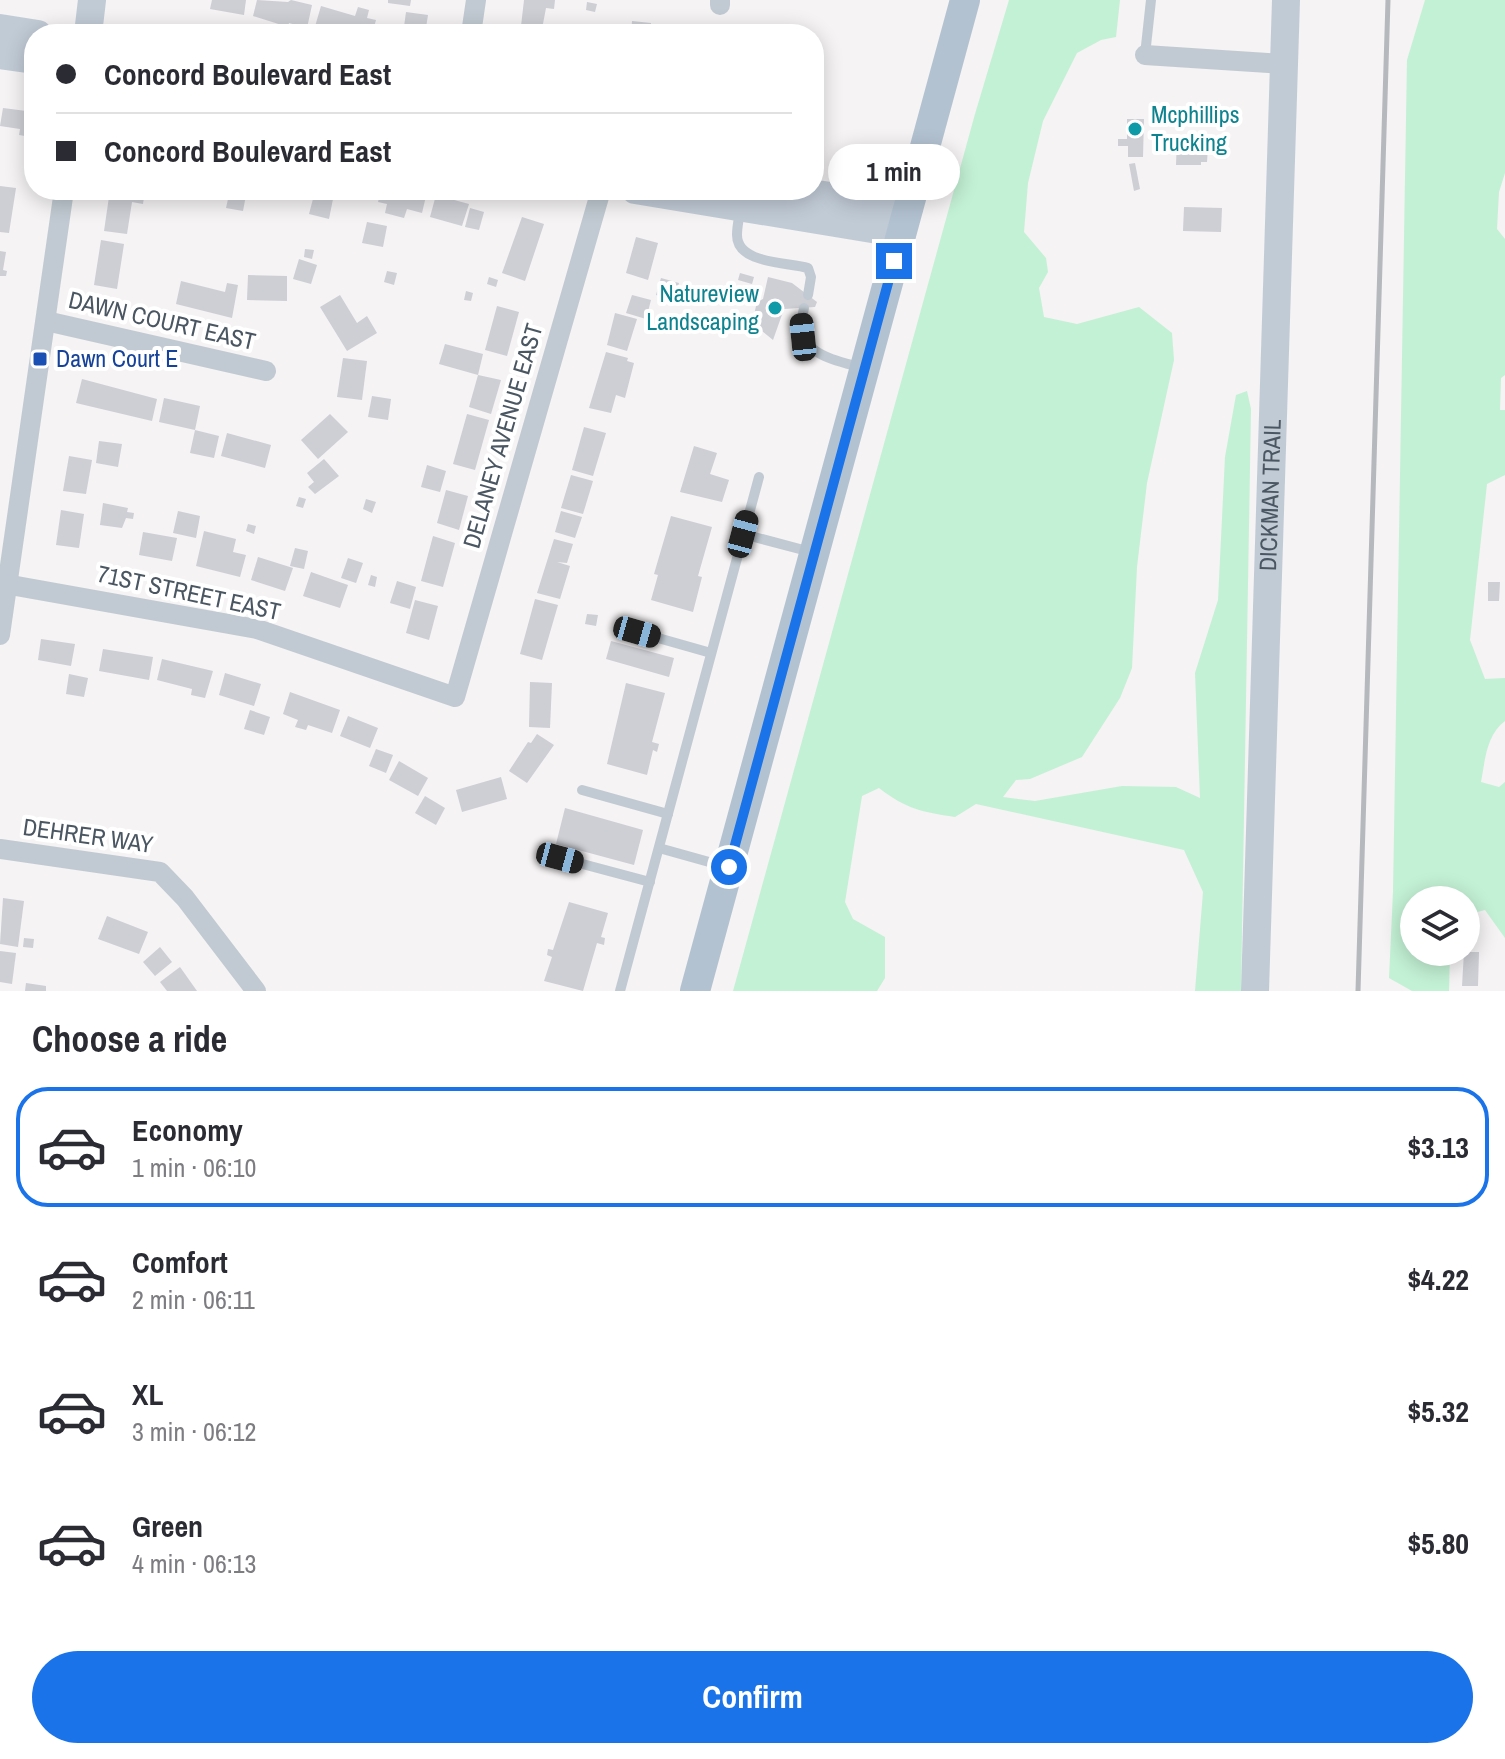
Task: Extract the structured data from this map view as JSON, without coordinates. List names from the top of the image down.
{
  "streets": {
    "street": [
      "DAWN COURT EAST",
      "DELANEY AVENUE EAST",
      "DICKMAN TRAIL",
      "71ST STREET EAST",
      "DEHRER WAY"
    ]
  },
  "crossings": [
    ["DELANEY AVENUE EAST", "71ST STREET EAST"]
  ],
  "places": {
    "other": ["Mcphillips Trucking", "Natureview Landscaping"],
    "transit": ["Dawn Court E"]
  },
  "page": {
    "banner": ["Concord Boulevard East", "Concord Boulevard East"],
    "bubble": "1 min",
    "heading": "Choose a ride",
    "list": [
      {
        "name": "Economy",
        "note": "1 min · 06:10",
        "value": "$3.13"
      },
      {
        "name": "Comfort",
        "note": "2 min · 06:11",
        "value": "$4.22"
      },
      {
        "name": "XL",
        "note": "3 min · 06:12",
        "value": "$5.32"
      },
      {
        "name": "Green",
        "note": "4 min · 06:13",
        "value": "$5.80"
      }
    ],
    "buttons": "Confirm"
  }
}
